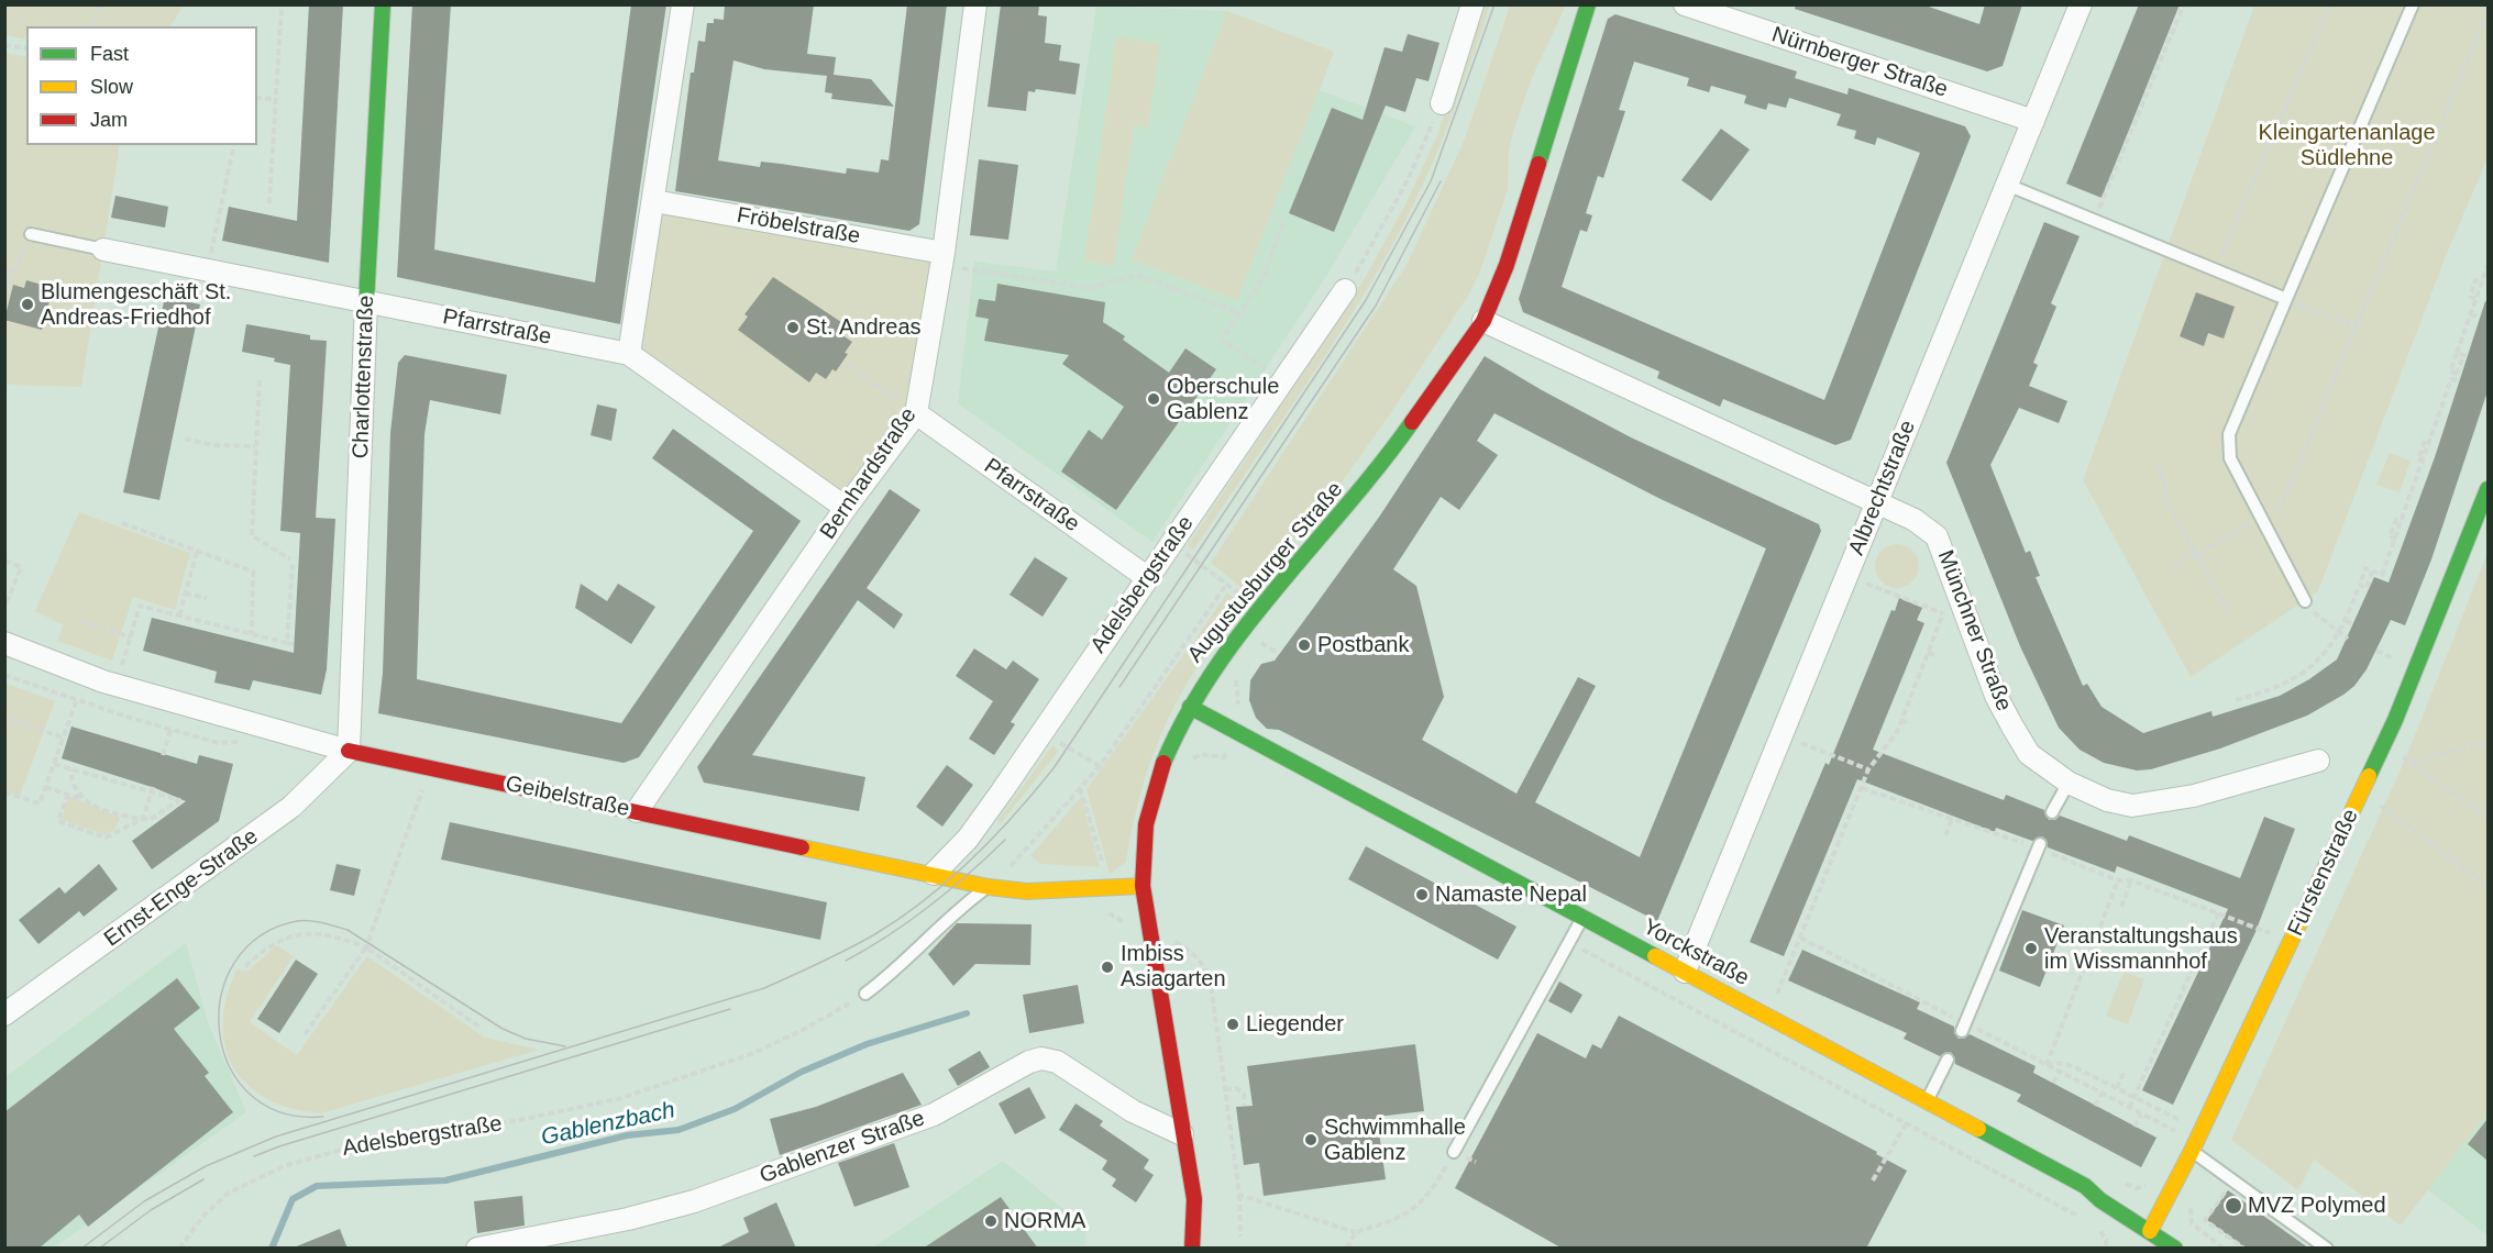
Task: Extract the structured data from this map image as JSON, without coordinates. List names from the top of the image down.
{
  "streets": {
    "main road": [
      "Charlottenstraße",
      "Augustusburger Straße",
      "Geibelstraße",
      "Fürstenstraße",
      "Yorckstraße"
    ],
    "street": [
      "Nürnberger Straße",
      "Fröbelstraße",
      "Pfarrstraße",
      "Bernhardstraße",
      "Albrechtstraße",
      "Adelsbergstraße",
      "Münchner Straße",
      "Ernst-Enge-Straße",
      "Gablenzer Straße"
    ]
  },
  "crossings": [
    ["Nürnberger Straße", "Albrechtstraße"],
    ["Fröbelstraße", "Bernhardstraße"],
    ["Pfarrstraße", "Charlottenstraße"],
    ["Pfarrstraße", "Bernhardstraße"],
    ["Pfarrstraße", "Adelsbergstraße"],
    ["Charlottenstraße", "Geibelstraße"],
    ["Charlottenstraße", "Ernst-Enge-Straße"],
    ["Bernhardstraße", "Geibelstraße"],
    ["Albrechtstraße", "Münchner Straße"],
    ["Albrechtstraße", "Yorckstraße"],
    ["Augustusburger Straße", "Münchner Straße"],
    ["Augustusburger Straße", "Geibelstraße"],
    ["Augustusburger Straße", "Yorckstraße"],
    ["Augustusburger Straße", "Gablenzer Straße"],
    ["Adelsbergstraße", "Geibelstraße"],
    ["Geibelstraße", "Ernst-Enge-Straße"],
    ["Fürstenstraße", "Yorckstraße"]
  ],
  "water": ["Gablenzbach"],
  "parks": ["Kleingartenanlage Südlehne"],
  "places": [
    "Blumengeschäft St. Andreas-Friedhof",
    "St. Andreas",
    "Oberschule Gablenz",
    "Postbank",
    "Namaste Nepal",
    "Veranstaltungshaus im Wissmannhof",
    "Imbiss Asiagarten",
    "Liegender",
    "Schwimmhalle Gablenz",
    "MVZ Polymed",
    "NORMA"
  ],
  "legend": ["Fast", "Slow", "Jam"]
}
